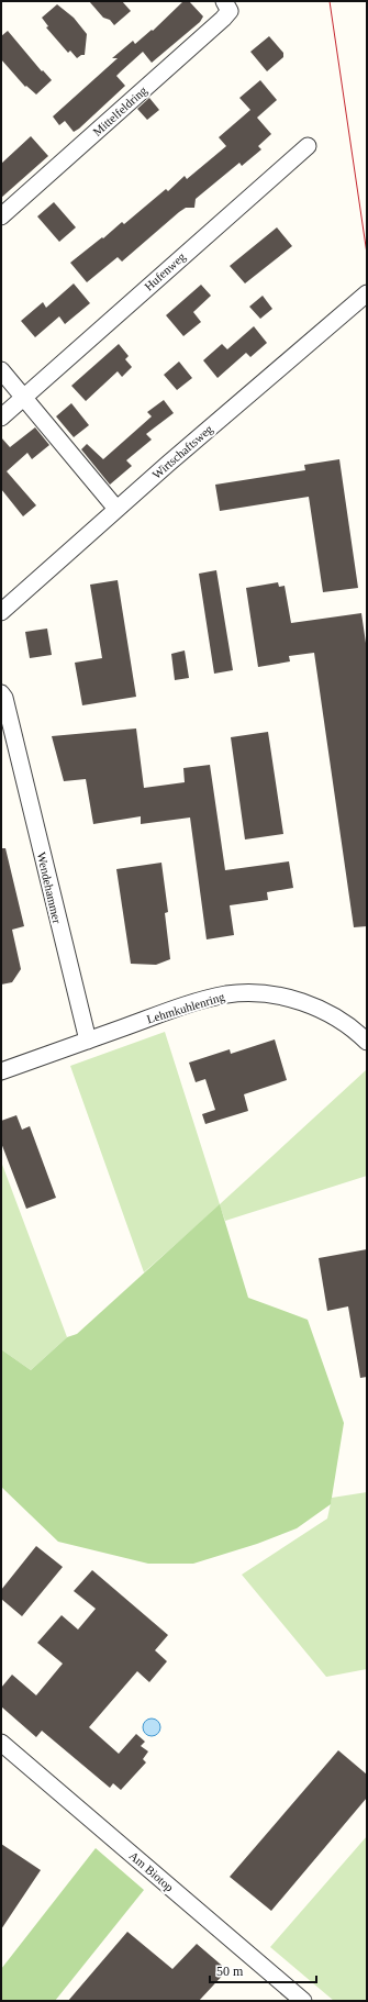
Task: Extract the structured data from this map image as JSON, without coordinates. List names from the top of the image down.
{
  "streets": {
    "street": [
      "Mittelfeldring",
      "Hufenweg",
      "Wirtschaftsweg",
      "Wendehammer",
      "Lehmkuhlenring",
      "Am Biotop"
    ]
  },
  "crossings": [
    ["Wendehammer", "Lehmkuhlenring"]
  ],
  "scale_bar": "50 m"
}
